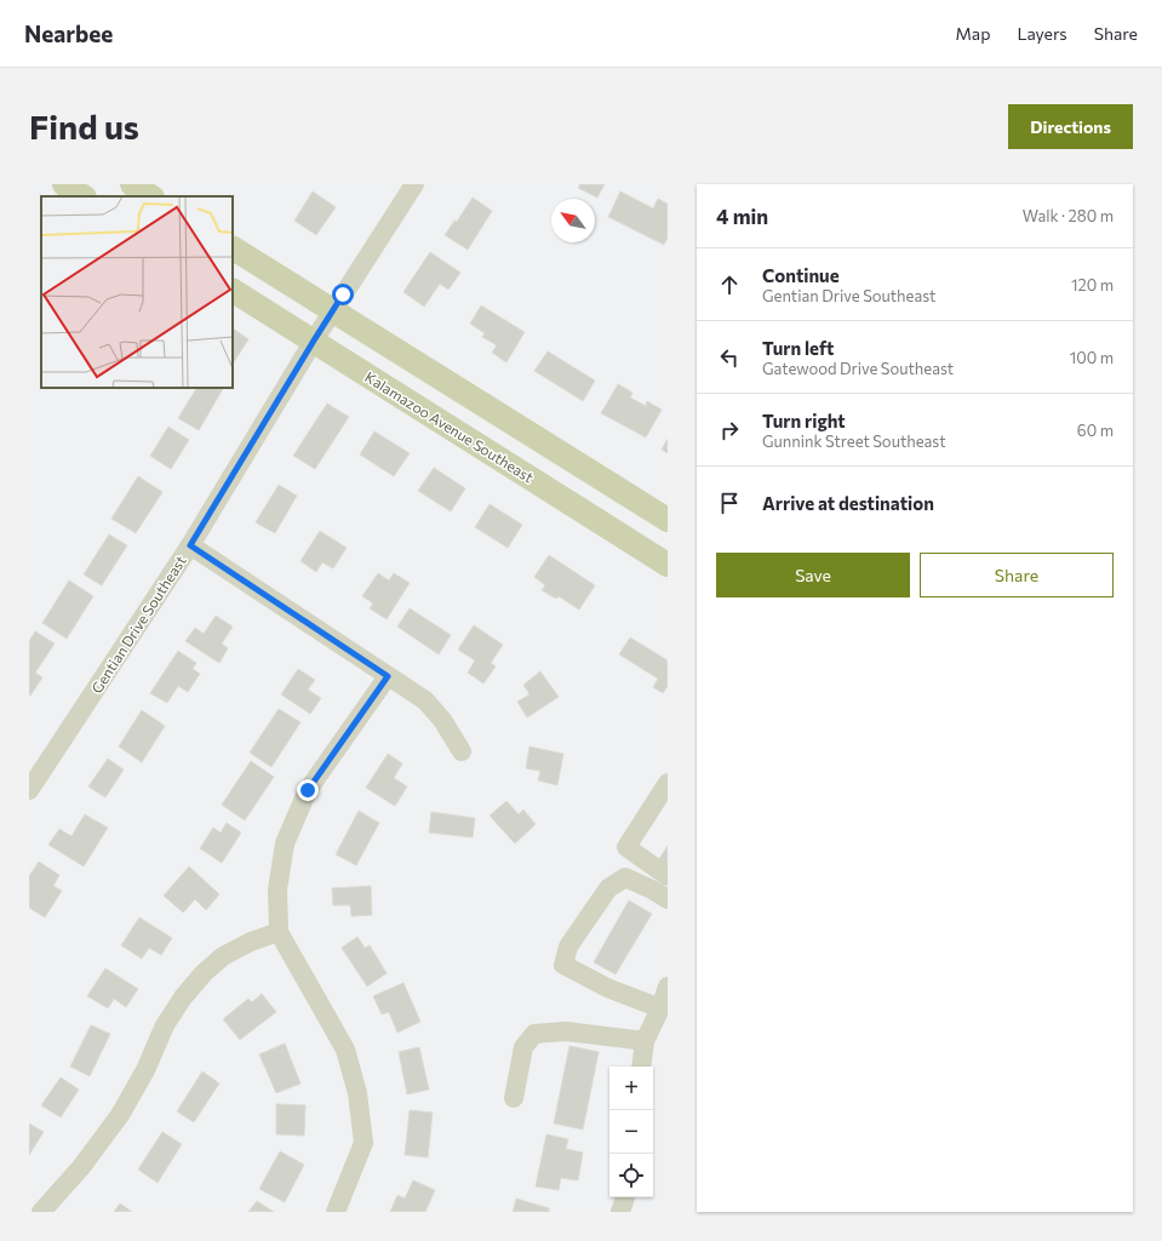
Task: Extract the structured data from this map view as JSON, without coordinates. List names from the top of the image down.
{
  "streets": {
    "main road": ["Kalamazoo Avenue Southeast"],
    "street": ["Gentian Drive Southeast"]
  },
  "crossings": [
    ["Kalamazoo Avenue Southeast", "Gentian Drive Southeast"]
  ],
  "north": "top left",
  "page": {
    "header": "Nearbee",
    "nav": ["Map", "Layers", "Share"],
    "buttons": [
      "Directions",
      ["Save", "Share"]
    ],
    "title": "Find us",
    "heading": ["4 min", "Walk · 280 m"],
    "list": [
      ["Continue", "Gentian Drive Southeast", "120 m"],
      ["Turn left", "Gatewood Drive Southeast", "100 m"],
      ["Turn right", "Gunnink Street Southeast", "60 m"],
      "Arrive at destination"
    ],
    "map_buttons": ["+", "−"]
  }
}
